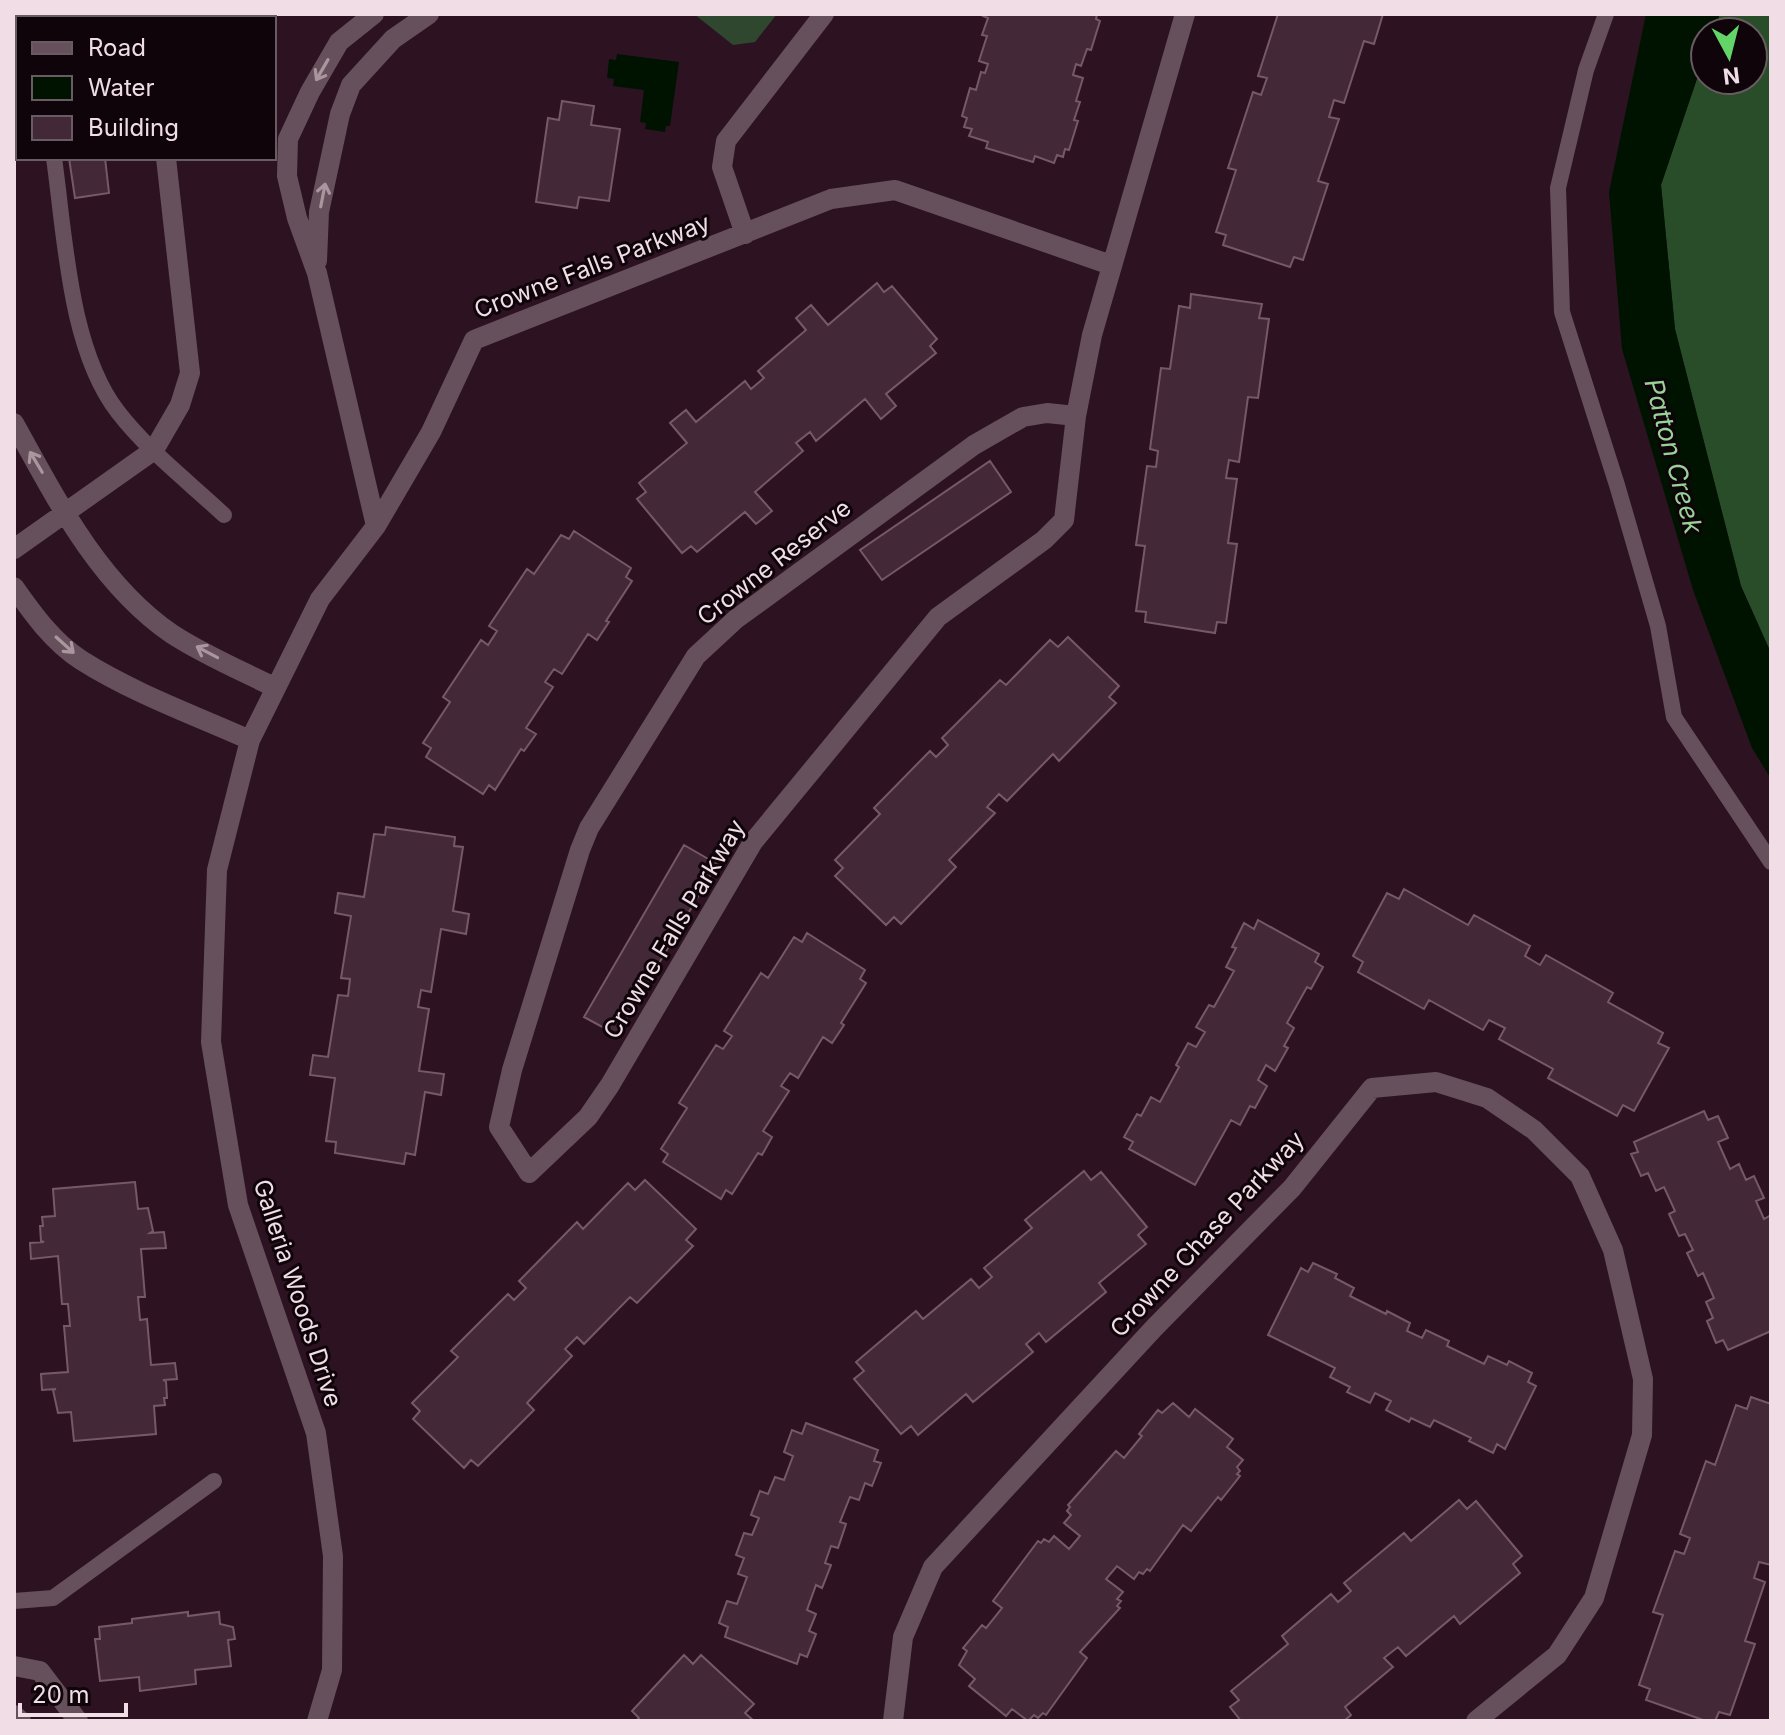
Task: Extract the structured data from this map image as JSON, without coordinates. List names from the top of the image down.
{
  "streets": {
    "street": [
      "Crowne Falls Parkway",
      "Crowne Reserve",
      "Crowne Chase Parkway",
      "Galleria Woods Drive"
    ]
  },
  "crossings": [
    ["Crowne Falls Parkway", "Crowne Reserve"],
    ["Crowne Falls Parkway", "Galleria Woods Drive"]
  ],
  "water": ["Patton Creek"],
  "legend": ["Road", "Water", "Building"],
  "scale_bar": "20 m",
  "north": "bottom"
}
